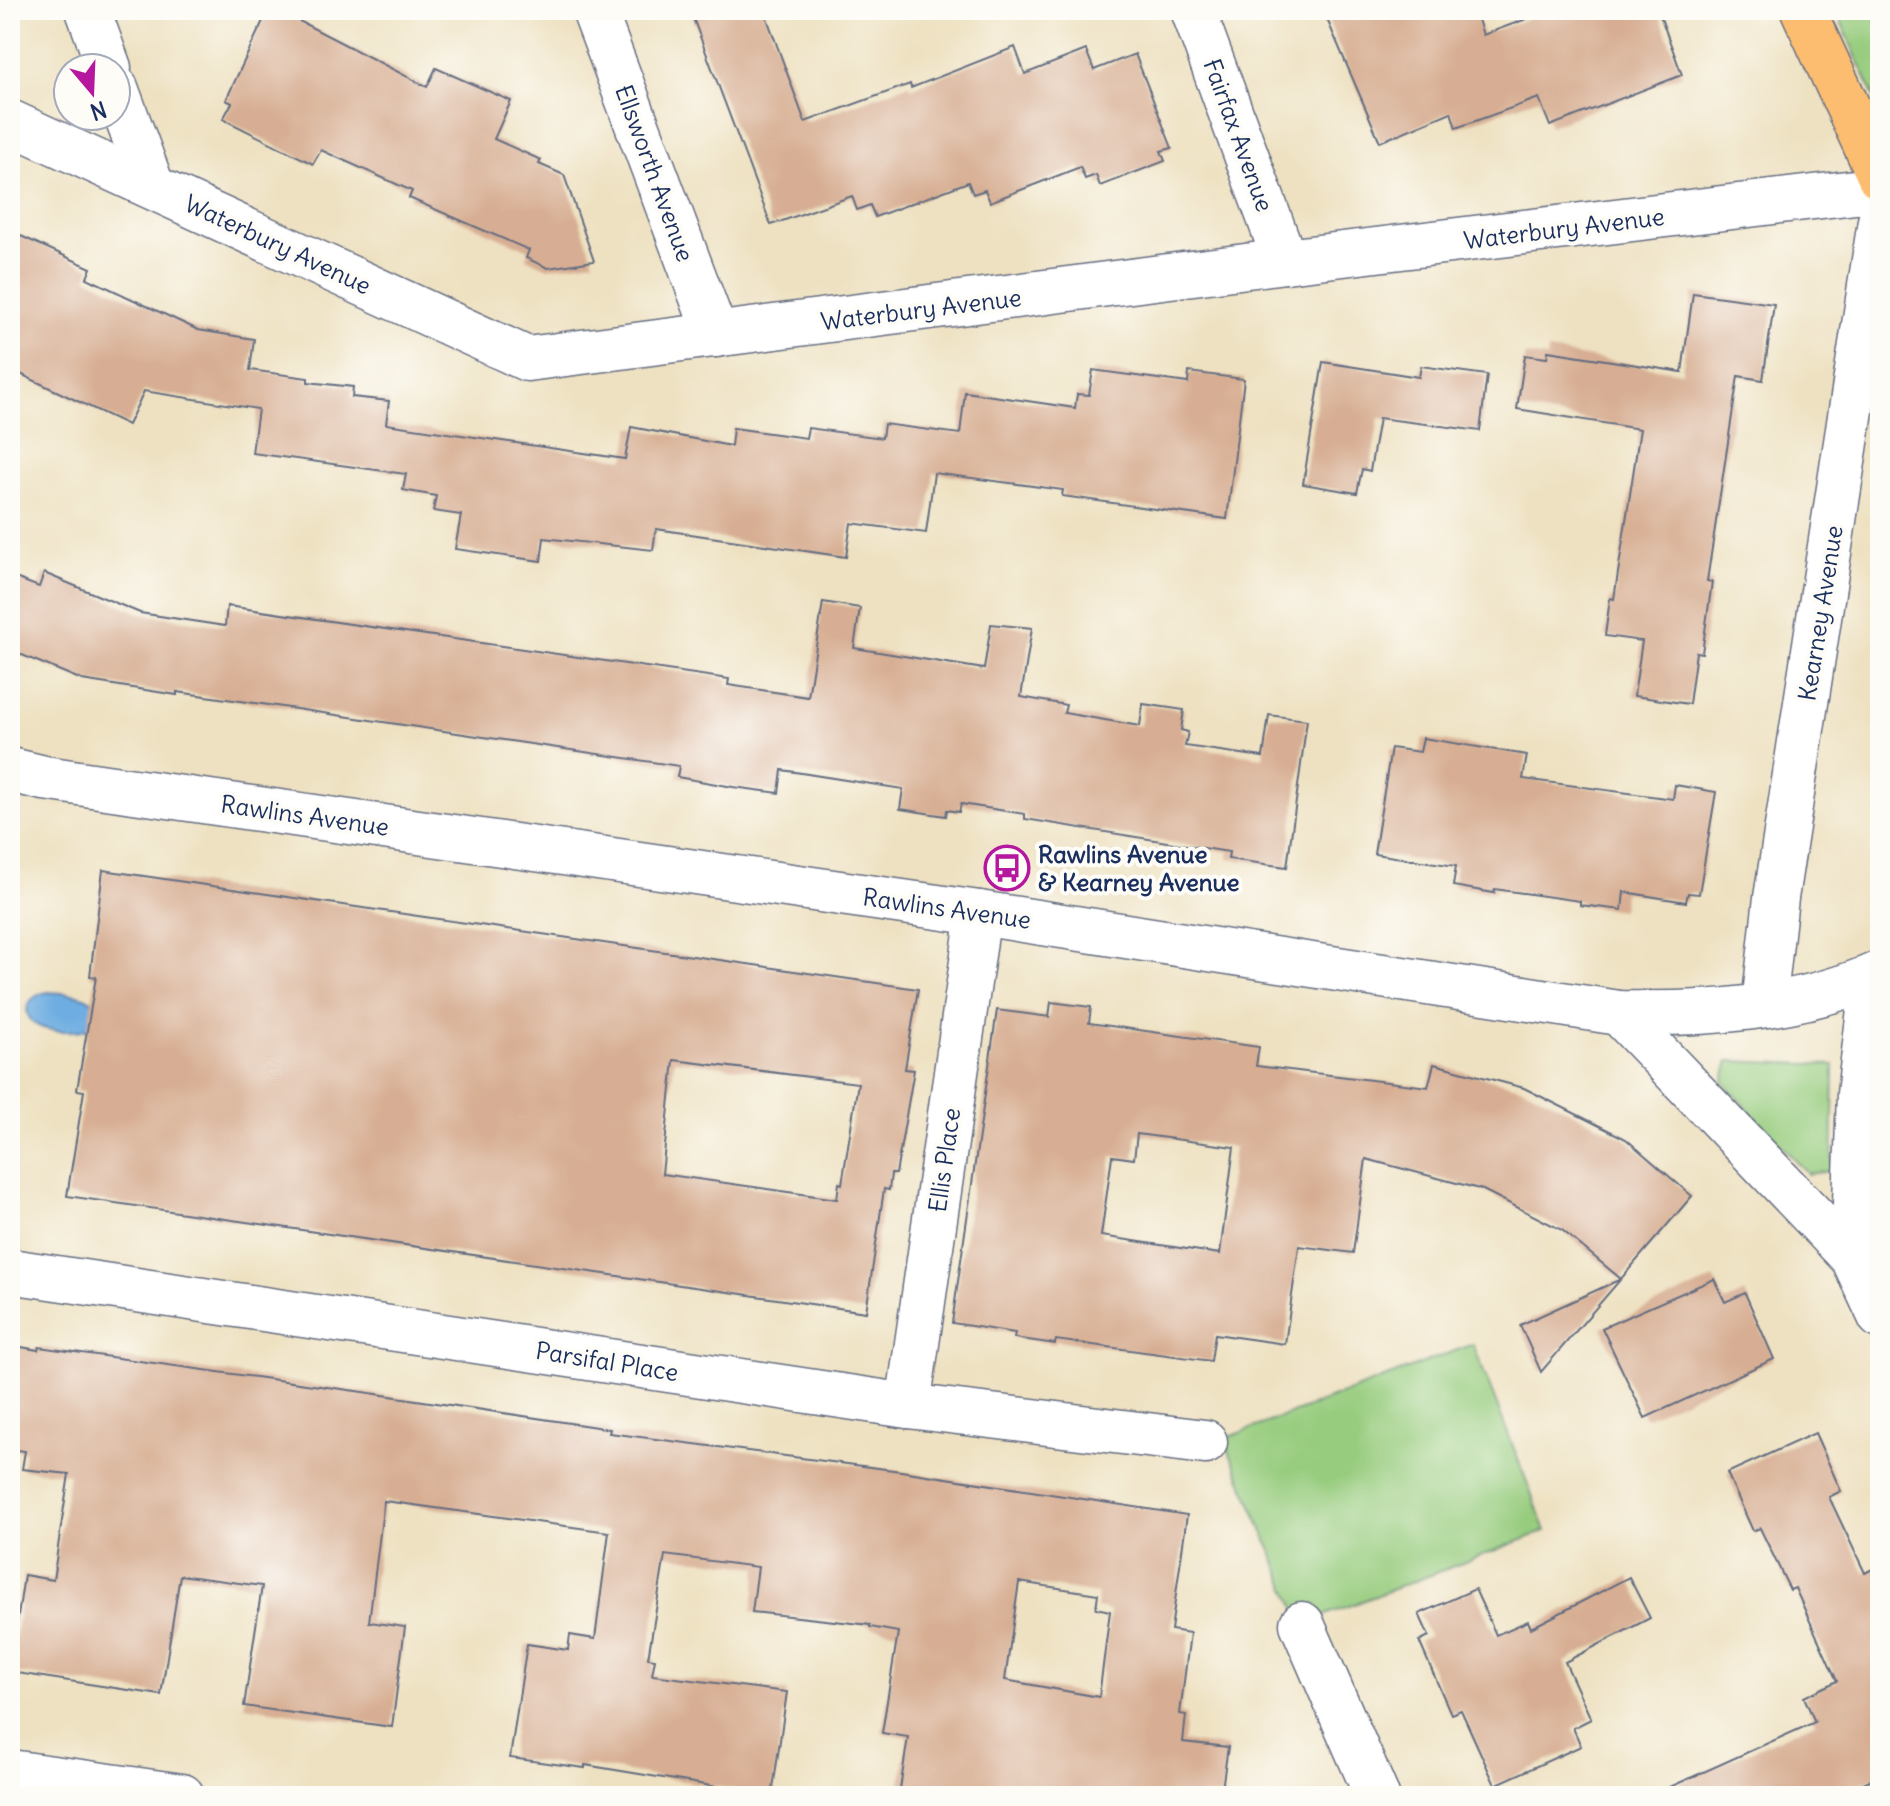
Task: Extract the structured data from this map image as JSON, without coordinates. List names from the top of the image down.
{
  "streets": {
    "street": [
      "Fairfax Avenue",
      "Ellsworth Avenue",
      "Waterbury Avenue",
      "Kearney Avenue",
      "Rawlins Avenue",
      "Ellis Place",
      "Parsifal Place"
    ]
  },
  "crossings": [
    ["Fairfax Avenue", "Waterbury Avenue"],
    ["Ellsworth Avenue", "Waterbury Avenue"],
    ["Kearney Avenue", "Rawlins Avenue"],
    ["Rawlins Avenue", "Ellis Place"],
    ["Ellis Place", "Parsifal Place"]
  ],
  "places": {
    "bus stop": ["Rawlins Avenue & Kearney Avenue"]
  },
  "north": "bottom"
}
